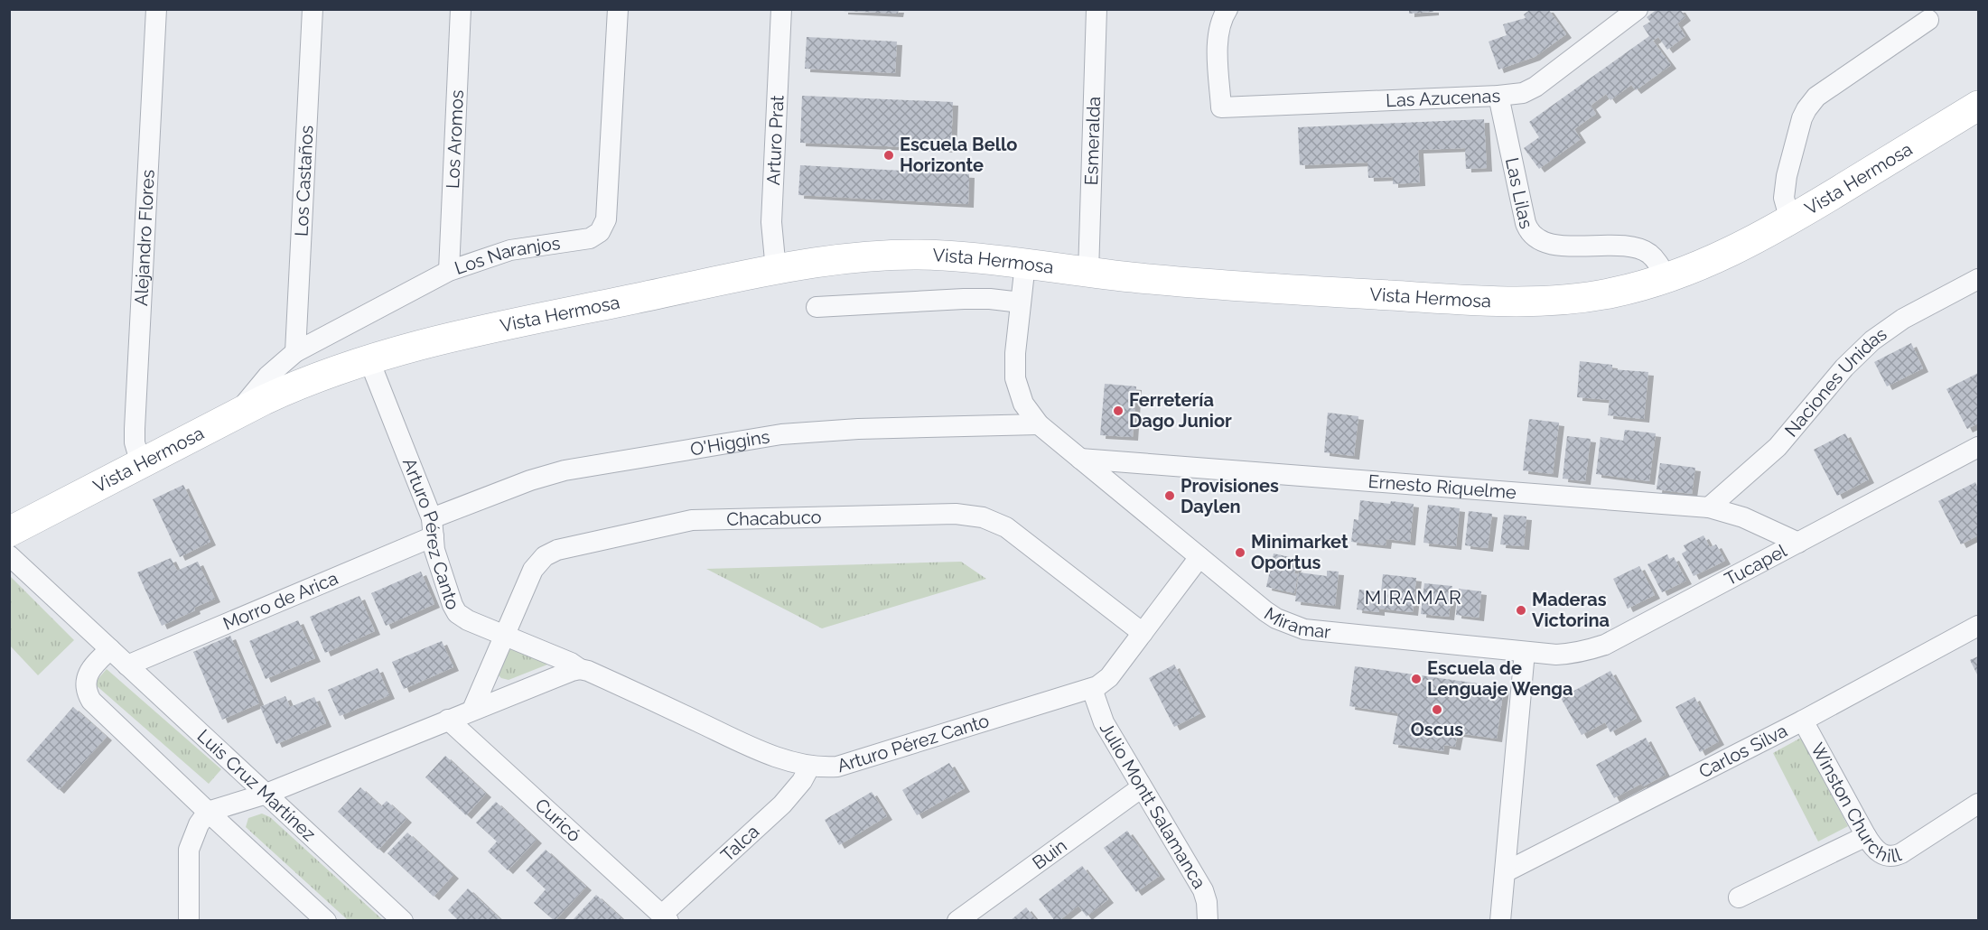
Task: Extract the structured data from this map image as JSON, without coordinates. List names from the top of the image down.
{
  "streets": {
    "main road": ["Vista Hermosa"],
    "street": [
      "Las Azucenas",
      "Los Aromos",
      "Arturo Prat",
      "Esmeralda",
      "Los Castaños",
      "Las Lilas",
      "Alejandro Flores",
      "Los Naranjos",
      "Naciones Unidas",
      "O'Higgins",
      "Ernesto Riquelme",
      "Chacabuco",
      "Arturo Pérez Canto",
      "Tucapel",
      "Morro de Arica",
      "Miramar",
      "Carlos Silva",
      "Luis Cruz Martínez",
      "Winston Churchill",
      "Julio Montt Salamanca",
      "Curicó",
      "Talca",
      "Buin"
    ]
  },
  "crossings": [
    ["Las Azucenas", "Las Lilas"],
    ["Los Aromos", "Los Naranjos"],
    ["Arturo Prat", "Vista Hermosa"],
    ["Esmeralda", "Vista Hermosa"],
    ["Vista Hermosa", "Las Lilas"],
    ["Vista Hermosa", "Alejandro Flores"],
    ["Vista Hermosa", "Los Naranjos"],
    ["Vista Hermosa", "Arturo Pérez Canto"],
    ["Vista Hermosa", "Miramar"],
    ["Los Castaños", "Los Naranjos"],
    ["Naciones Unidas", "Ernesto Riquelme"],
    ["O'Higgins", "Arturo Pérez Canto"],
    ["O'Higgins", "Morro de Arica"],
    ["O'Higgins", "Miramar"],
    ["Ernesto Riquelme", "Tucapel"],
    ["Ernesto Riquelme", "Miramar"],
    ["Chacabuco", "Arturo Pérez Canto"],
    ["Arturo Pérez Canto", "Morro de Arica"],
    ["Arturo Pérez Canto", "Miramar"],
    ["Arturo Pérez Canto", "Julio Montt Salamanca"],
    ["Arturo Pérez Canto", "Talca"],
    ["Tucapel", "Miramar"],
    ["Morro de Arica", "Luis Cruz Martínez"],
    ["Carlos Silva", "Winston Churchill"],
    ["Julio Montt Salamanca", "Buin"],
    ["Curicó", "Talca"]
  ],
  "districts": ["MIRAMAR"],
  "places": [
    "Escuela Bello Horizonte",
    "Ferretería Dago Junior",
    "Provisiones Daylen",
    "Minimarket Oportus",
    "Maderas Victorina",
    "Escuela de Lenguaje Wenga",
    "Oscus"
  ]
}
